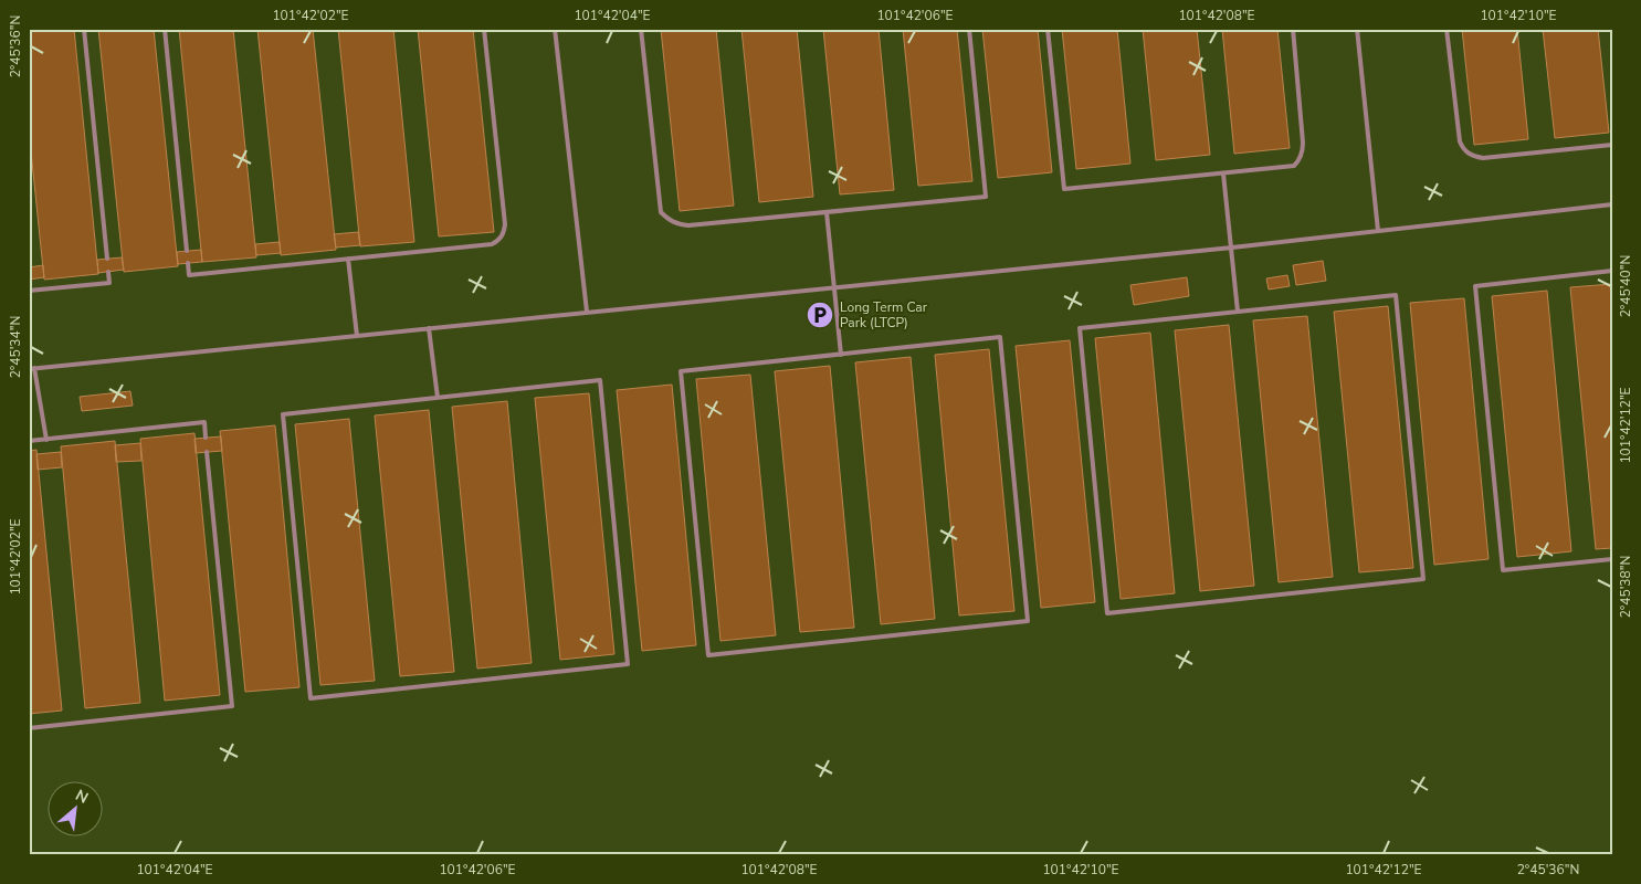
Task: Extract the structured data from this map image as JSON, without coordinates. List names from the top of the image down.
{
  "places": {
    "parking": ["Long Term Car Park (LTCP)"]
  },
  "north": "top right",
  "coordinates": [
    "101°42'02\"E",
    "101°42'04\"E",
    "101°42'06\"E",
    "101°42'08\"E",
    "101°42'10\"E",
    "2°45'36\"N",
    "2°45'40\"N",
    "2°45'34\"N",
    "101°42'12\"E",
    "2°45'38\"N"
  ]
}
